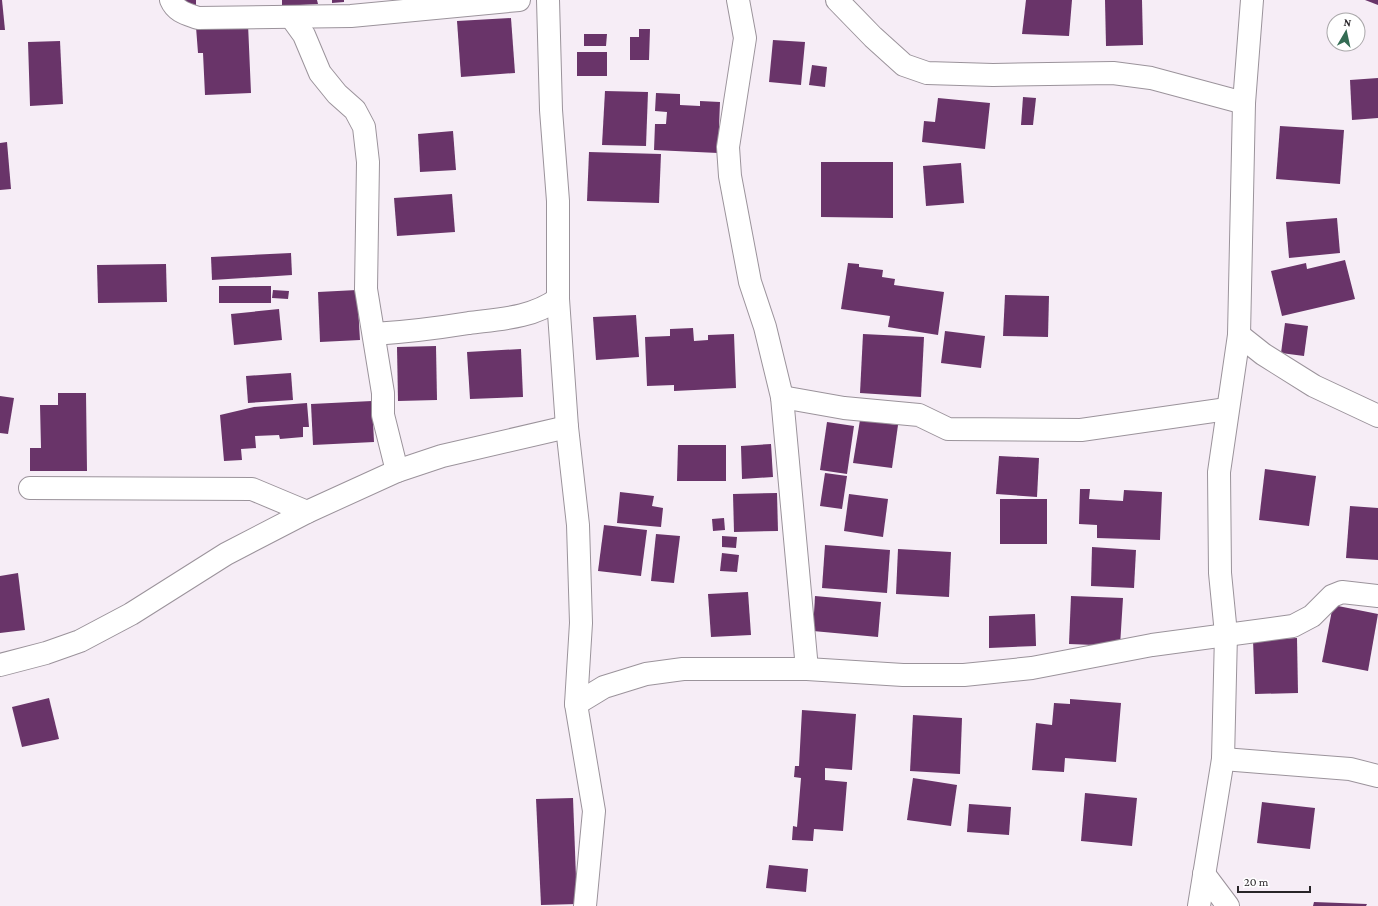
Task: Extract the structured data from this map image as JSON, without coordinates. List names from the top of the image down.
{
  "scale_bar": "20 m",
  "north": "top"
}
